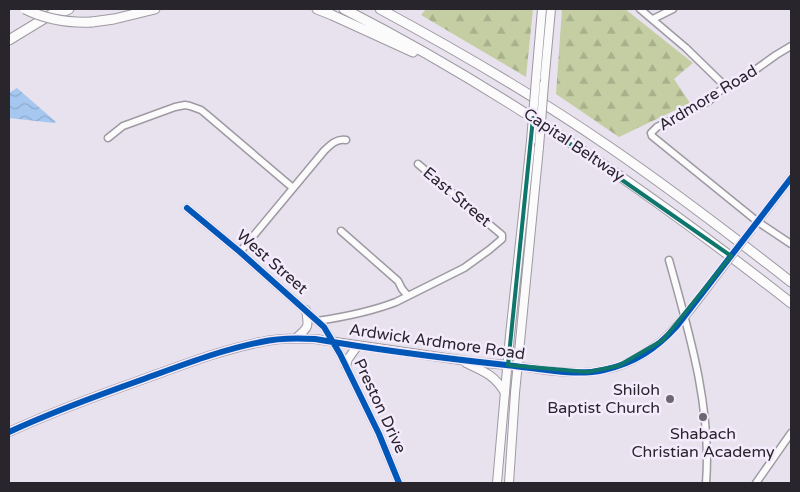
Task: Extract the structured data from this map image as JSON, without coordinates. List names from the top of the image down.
{
  "streets": {
    "highway": ["Capital Beltway"],
    "main road": ["Ardwick Ardmore Road"],
    "street": [
      "Ardmore Road",
      "East Street",
      "West Street",
      "Preston Drive"
    ]
  },
  "crossings": [
    ["Ardmore Road", "Ardwick Ardmore Road"],
    ["West Street", "Ardwick Ardmore Road"],
    ["West Street", "Preston Drive"],
    ["Ardwick Ardmore Road", "Preston Drive"]
  ],
  "places": ["Shiloh Baptist Church", "Shabach Christian Academy"]
}
